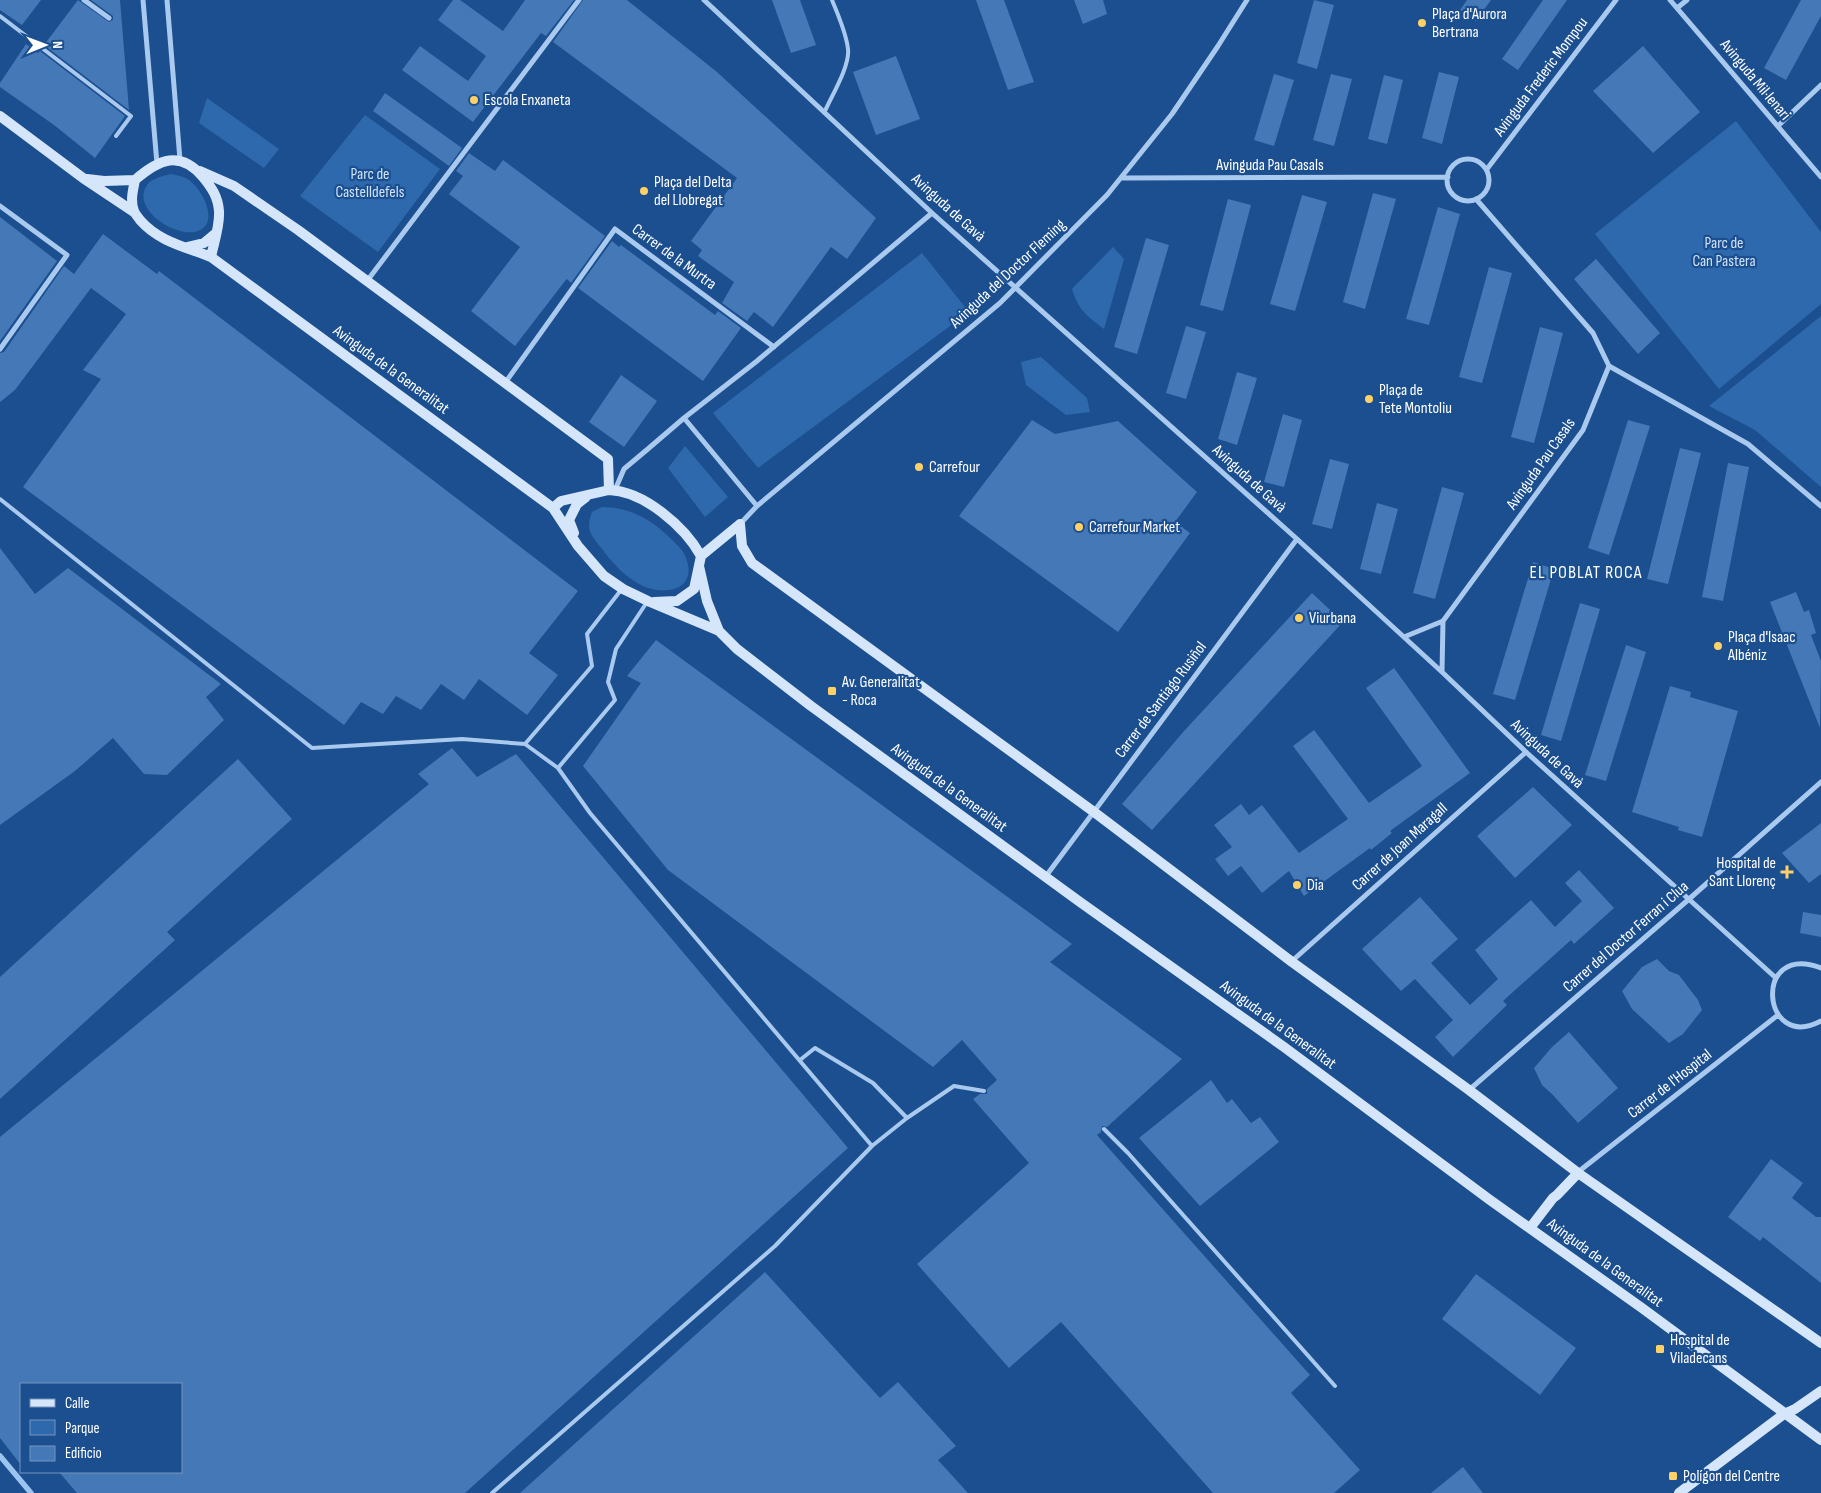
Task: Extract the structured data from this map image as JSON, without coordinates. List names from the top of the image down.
{
  "streets": {
    "street": [
      "Avinguda Frederic Mompou",
      "Avinguda Mil·lenari",
      "Avinguda Pau Casals",
      "Avinguda de Gavà",
      "Carrer de la Murtra",
      "Avinguda del Doctor Fleming",
      "Avinguda de la Generalitat",
      "Carrer de Santiago Rusiñol",
      "Carrer de Joan Maragall",
      "Carrer del Doctor Ferran i Clua",
      "Carrer de l'Hospital"
    ]
  },
  "crossings": [
    ["Avinguda Frederic Mompou", "Avinguda Pau Casals"],
    ["Avinguda Pau Casals", "Avinguda del Doctor Fleming"],
    ["Avinguda de Gavà", "Avinguda del Doctor Fleming"],
    ["Avinguda de Gavà", "Carrer de Santiago Rusiñol"],
    ["Avinguda de Gavà", "Carrer de Joan Maragall"],
    ["Avinguda de Gavà", "Carrer del Doctor Ferran i Clua"],
    ["Avinguda de la Generalitat", "Carrer de Santiago Rusiñol"]
  ],
  "districts": ["EL POBLAT ROCA"],
  "parks": ["Parc de Castelldefels", "Parc de Can Pastera"],
  "places": {
    "other": [
      "Plaça d'Aurora Bertrana",
      "Escola Enxaneta",
      "Plaça del Delta del Llobregat",
      "Plaça de Tete Montoliu",
      "Carrefour",
      "Carrefour Market",
      "Viurbana",
      "Plaça d'Isaac Albéniz",
      "Dia"
    ],
    "transit": ["Av. Generalitat - Roca", "Hospital de Viladecans", "Polígon del Centre"],
    "health": ["Hospital de Sant Llorenç"]
  },
  "legend": ["Calle", "Parque", "Edificio"],
  "north": "right"
}
